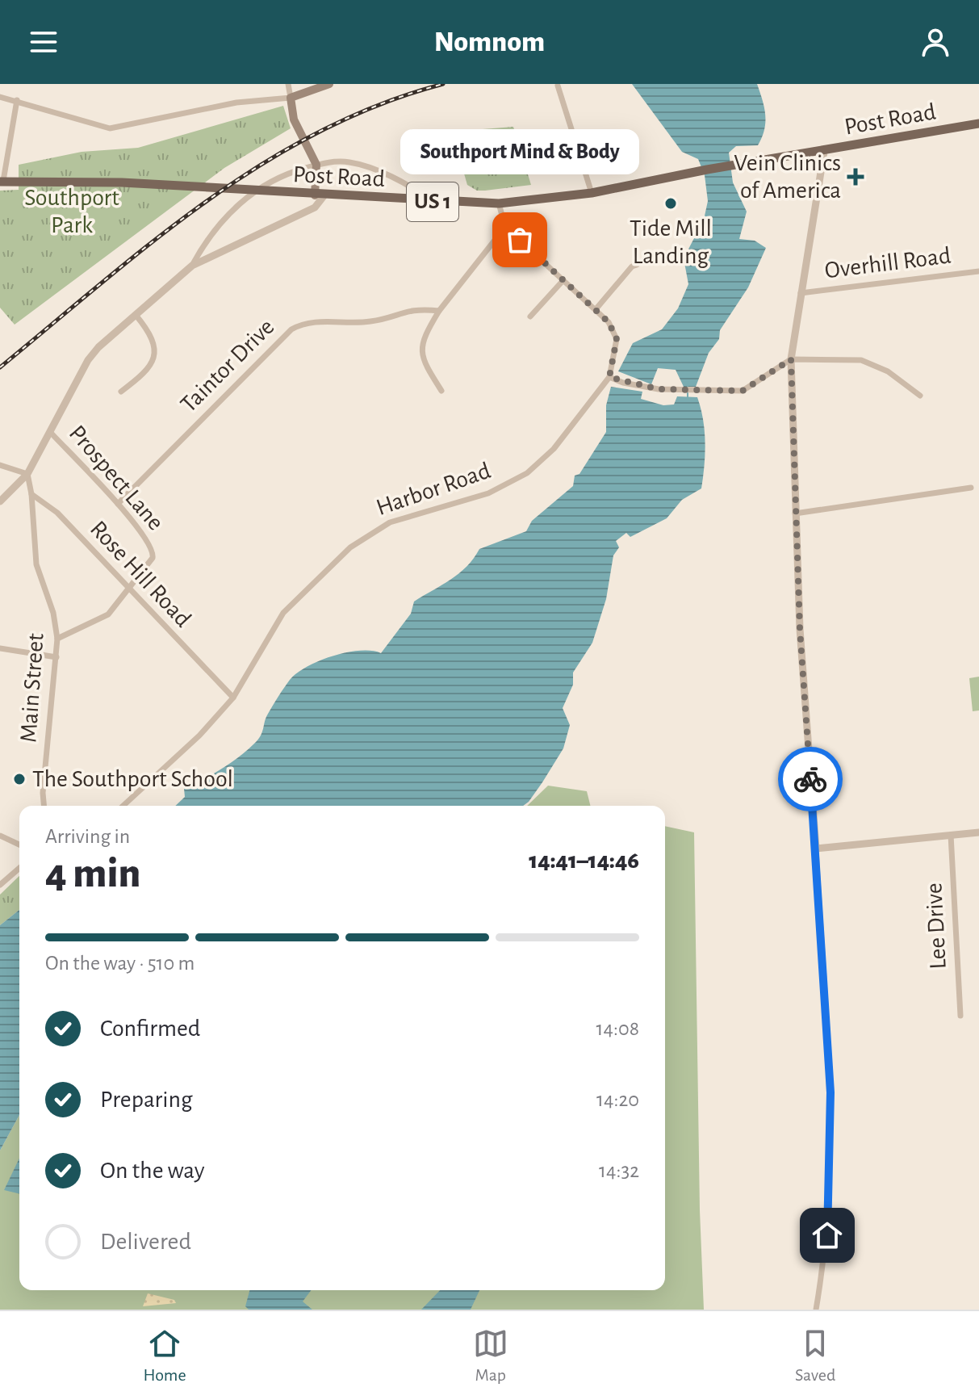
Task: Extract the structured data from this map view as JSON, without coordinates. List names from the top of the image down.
{
  "streets": {
    "main road": ["Post Road", "US 1"],
    "street": [
      "Overhill Road",
      "Taintor Drive",
      "Prospect Lane",
      "Harbor Road",
      "Rose Hill Road",
      "Main Street",
      "Lee Drive"
    ]
  },
  "crossings": [
    ["Taintor Drive", "Prospect Lane"],
    ["Prospect Lane", "Rose Hill Road"],
    ["Harbor Road", "Rose Hill Road"],
    ["Rose Hill Road", "Main Street"]
  ],
  "parks": ["Southport Park"],
  "places": {
    "health": ["Vein Clinics of America"],
    "other": ["Tide Mill Landing", "Southport Mind & Body", "The Southport School"]
  },
  "page": {
    "header": "Nomnom",
    "bubble": "Southport Mind & Body",
    "heading": ["4 min", "Arriving in", "14:41–14:46"],
    "bar": "On the way · 510 m",
    "list": [
      ["Confirmed", "14:08"],
      ["Preparing", "14:20"],
      ["On the way", "14:32"],
      "Delivered"
    ],
    "tabs": ["Home", "Map", "Saved"]
  }
}
